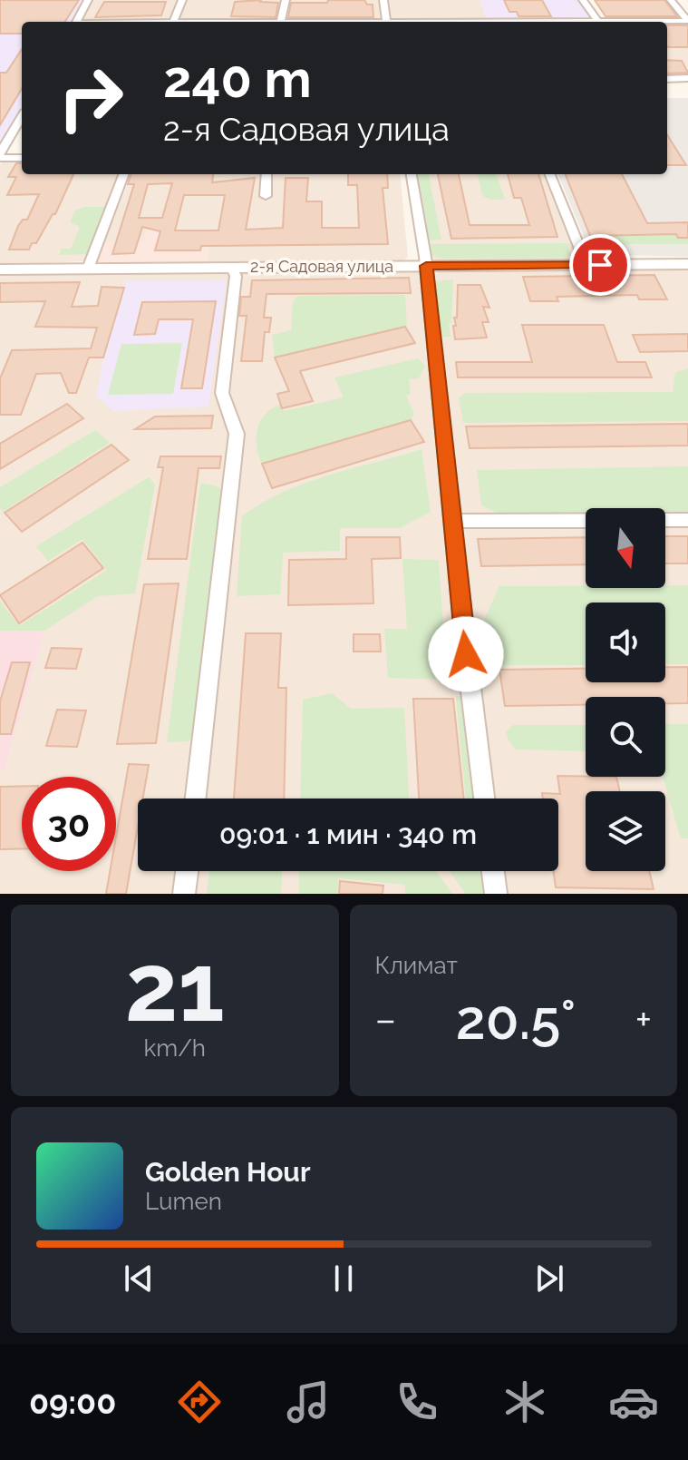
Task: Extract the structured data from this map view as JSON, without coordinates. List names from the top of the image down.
{
  "streets": {
    "street": ["2-я Садовая улица"]
  },
  "north": "bottom",
  "page": {
    "turn": ["240 m", "2-я Садовая улица"],
    "limit": "30",
    "trip": "09:01 · 1 мин · 340 m",
    "tile": [
      ["21", "km/h"],
      "Климат"
    ],
    "heat": ["−", "20.5°", "+"],
    "song": ["Golden Hour", "Lumen"],
    "tabs": "09:00"
  }
}
